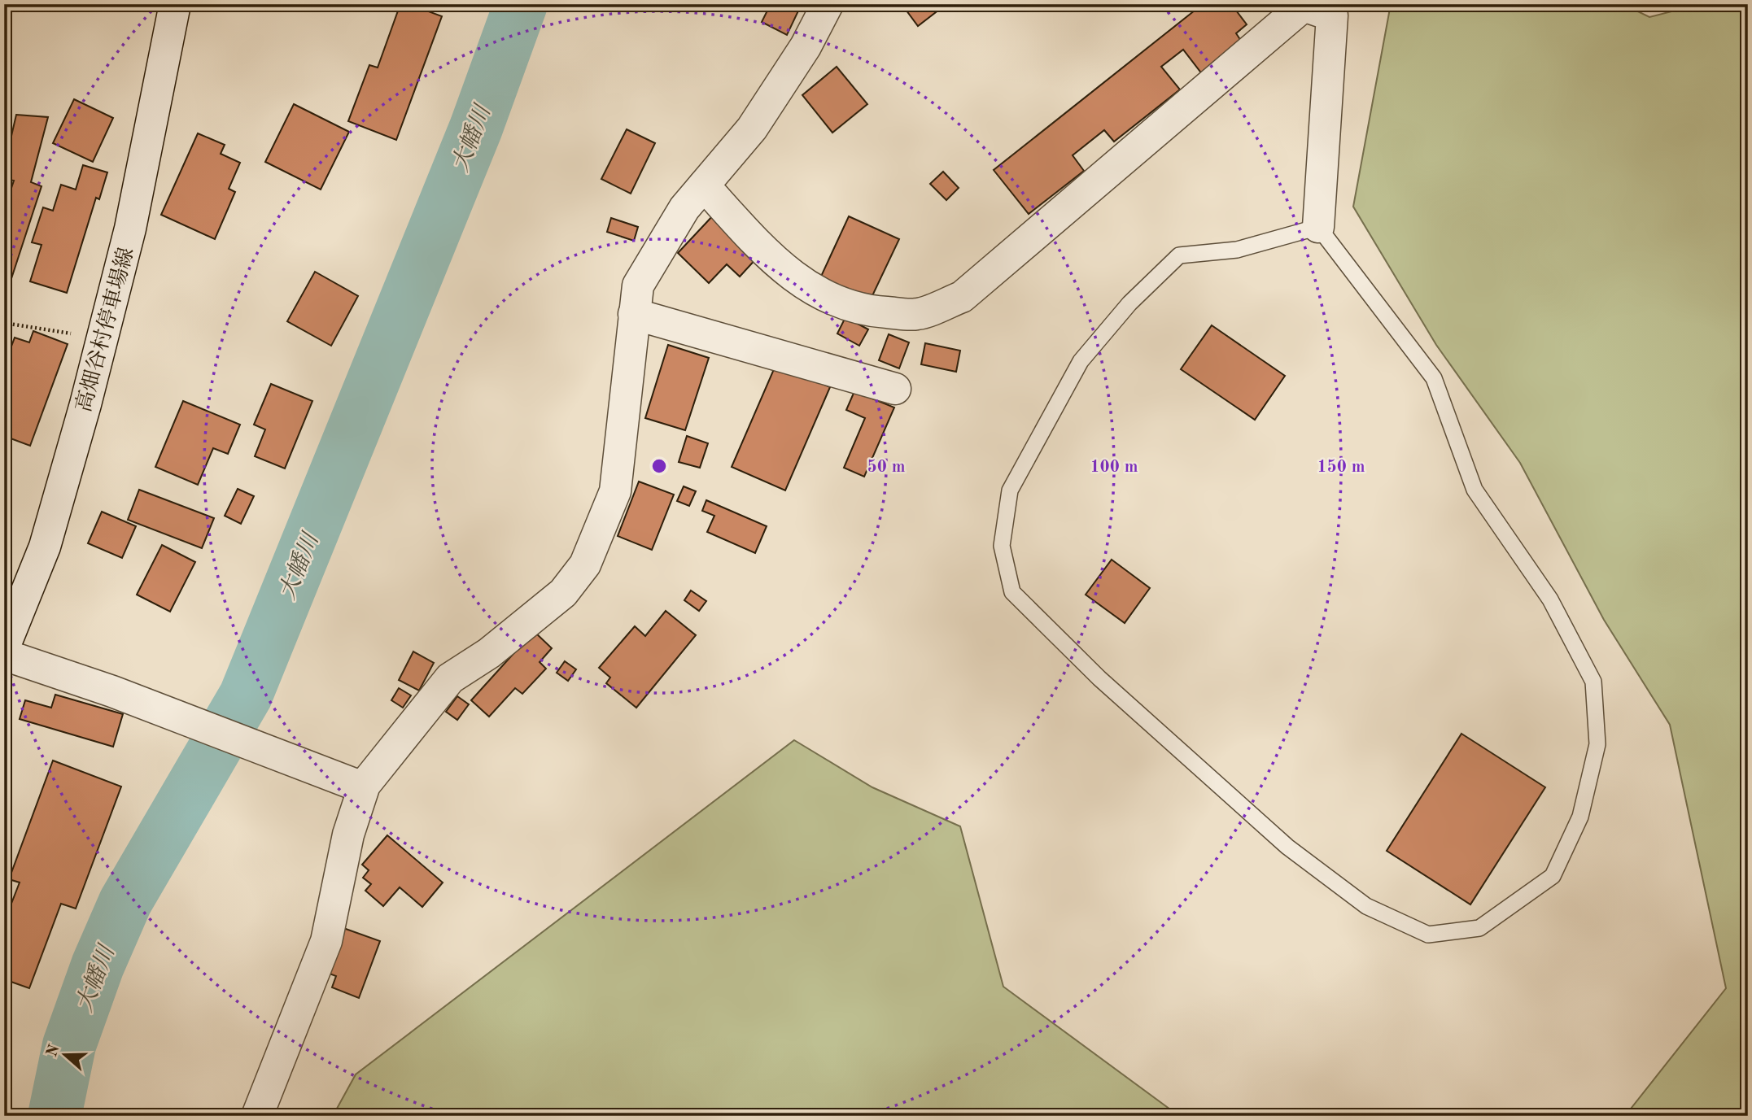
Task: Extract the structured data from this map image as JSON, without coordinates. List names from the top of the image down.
{
  "streets": {
    "street": ["高畑谷村停車場線"]
  },
  "water": ["大幡川"],
  "north": "left",
  "rings": ["50 m", "100 m", "150 m"]
}
